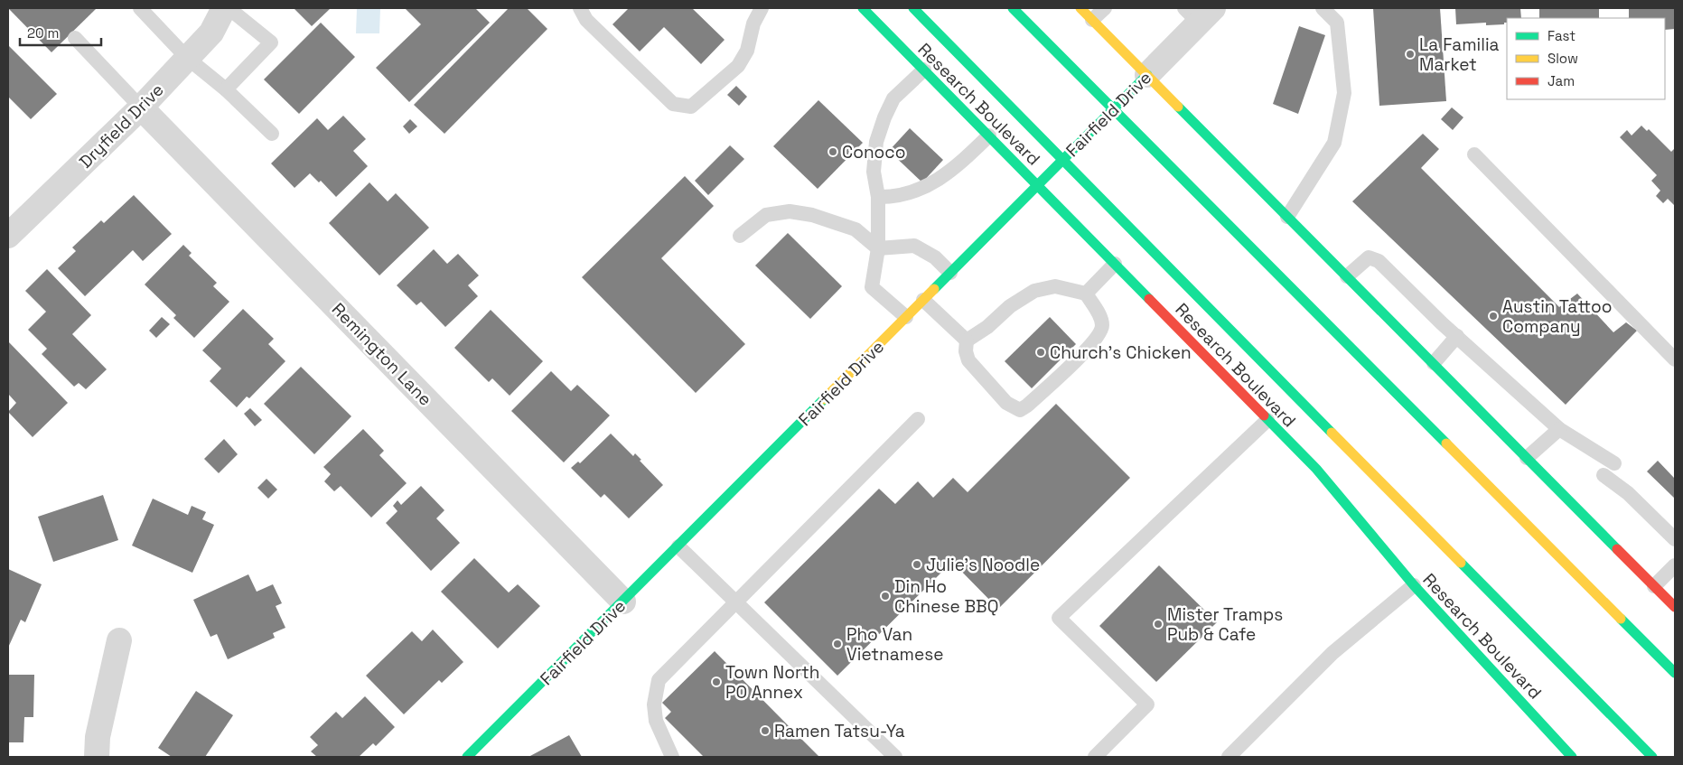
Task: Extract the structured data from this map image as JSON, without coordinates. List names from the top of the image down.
{
  "streets": {
    "main road": ["Research Boulevard", "Fairfield Drive"],
    "street": ["Dryfield Drive", "Remington Lane"]
  },
  "crossings": [
    ["Research Boulevard", "Fairfield Drive"],
    ["Fairfield Drive", "Remington Lane"],
    ["Dryfield Drive", "Remington Lane"]
  ],
  "places": [
    "La Familia Market",
    "Conoco",
    "Austin Tattoo Company",
    "Church's Chicken",
    "Julie’s Noodle",
    "Din Ho Chinese BBQ",
    "Mister Tramps Pub & Cafe",
    "Pho Van Vietnamese",
    "Town North PO Annex",
    "Ramen Tatsu-Ya"
  ],
  "legend": ["Fast", "Slow", "Jam"],
  "scale_bar": "20 m"
}
